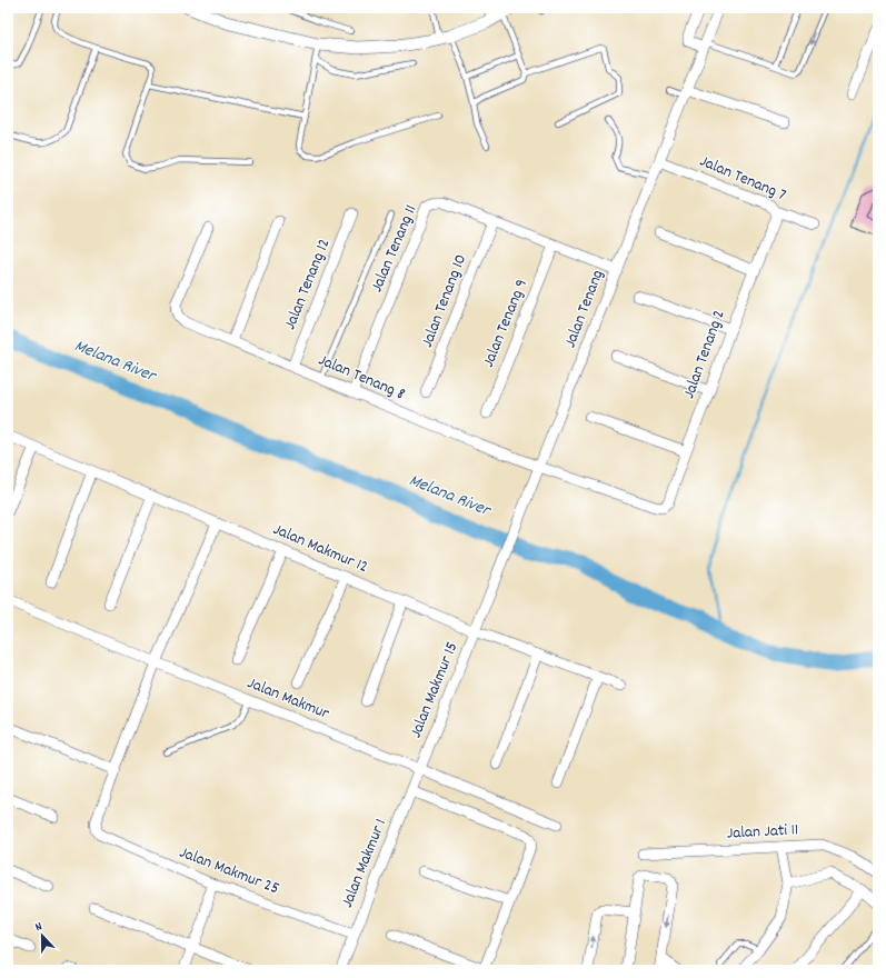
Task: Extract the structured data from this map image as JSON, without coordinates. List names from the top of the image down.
{
  "streets": {
    "street": [
      "Jalan Tenang 7",
      "Jalan Tenang 11",
      "Jalan Tenang 12",
      "Jalan Tenang 10",
      "Jalan Tenang",
      "Jalan Tenang 9",
      "Jalan Tenang 2",
      "Jalan Tenang 8",
      "Jalan Makmur 12",
      "Jalan Makmur 15",
      "Jalan Makmur",
      "Jalan Jati 11",
      "Jalan Makmur 1",
      "Jalan Makmur 25"
    ]
  },
  "crossings": [
    ["Jalan Tenang 7", "Jalan Tenang"],
    ["Jalan Tenang 7", "Jalan Tenang 2"],
    ["Jalan Tenang 11", "Jalan Tenang 10"],
    ["Jalan Tenang 11", "Jalan Tenang"],
    ["Jalan Tenang 11", "Jalan Tenang 9"],
    ["Jalan Tenang 11", "Jalan Tenang 8"],
    ["Jalan Tenang 12", "Jalan Tenang 8"],
    ["Jalan Tenang", "Jalan Tenang 8"],
    ["Jalan Tenang", "Jalan Makmur 12"],
    ["Jalan Tenang", "Jalan Makmur 15"],
    ["Jalan Tenang 2", "Jalan Tenang 8"],
    ["Jalan Makmur 12", "Jalan Makmur 15"],
    ["Jalan Makmur 15", "Jalan Makmur"],
    ["Jalan Makmur 15", "Jalan Makmur 1"],
    ["Jalan Makmur", "Jalan Makmur 1"],
    ["Jalan Makmur 1", "Jalan Makmur 25"]
  ],
  "water": ["Melana River"],
  "north": "top"
}
